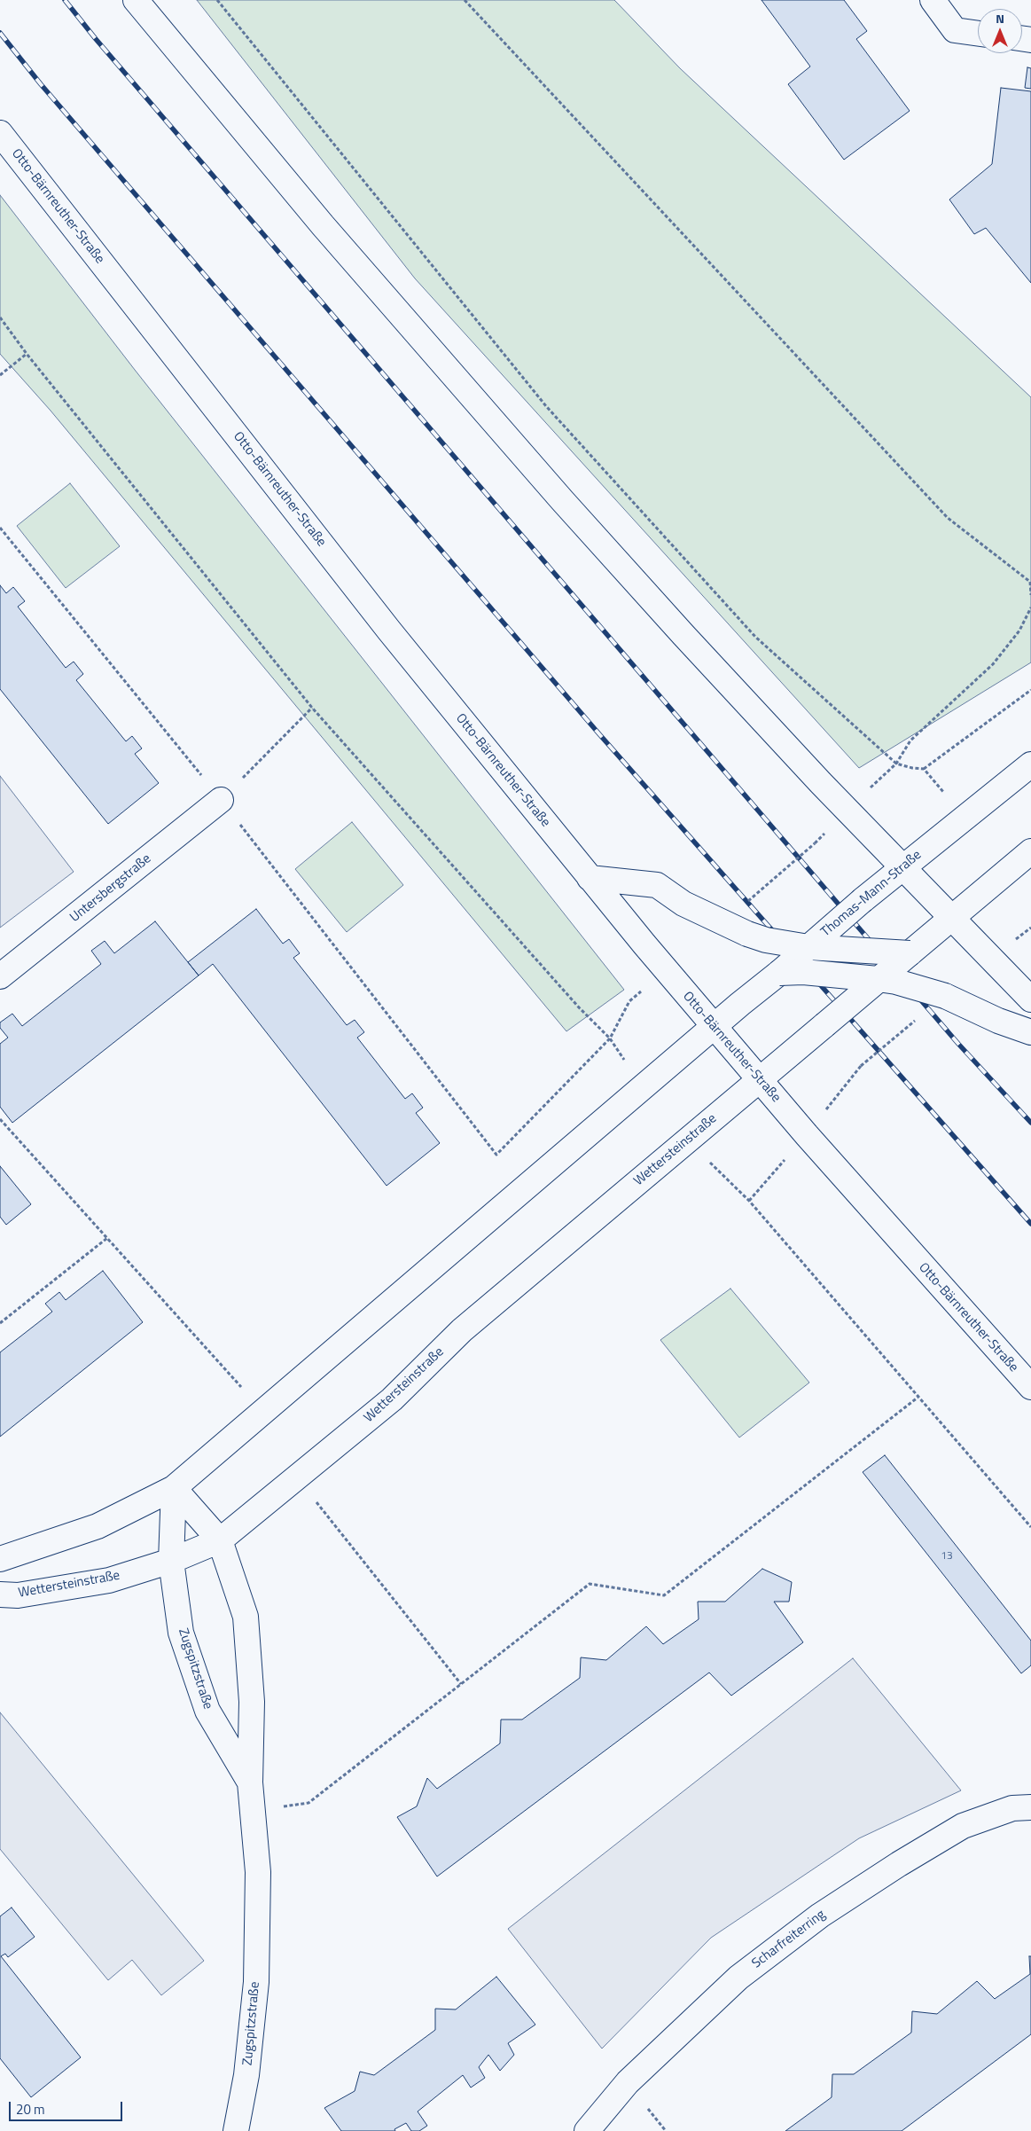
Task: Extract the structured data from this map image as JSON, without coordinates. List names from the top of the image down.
{
  "streets": {
    "street": [
      "Otto-Bärnreuther-Straße",
      "Untersbergstraße",
      "Thomas-Mann-Straße",
      "Wettersteinstraße",
      "Zugspitzstraße",
      "Scharfreiterring"
    ]
  },
  "crossings": [
    ["Otto-Bärnreuther-Straße", "Thomas-Mann-Straße"],
    ["Otto-Bärnreuther-Straße", "Wettersteinstraße"],
    ["Wettersteinstraße", "Zugspitzstraße"]
  ],
  "house_numbers": ["13"],
  "scale_bar": "20 m",
  "north": "top"
}
